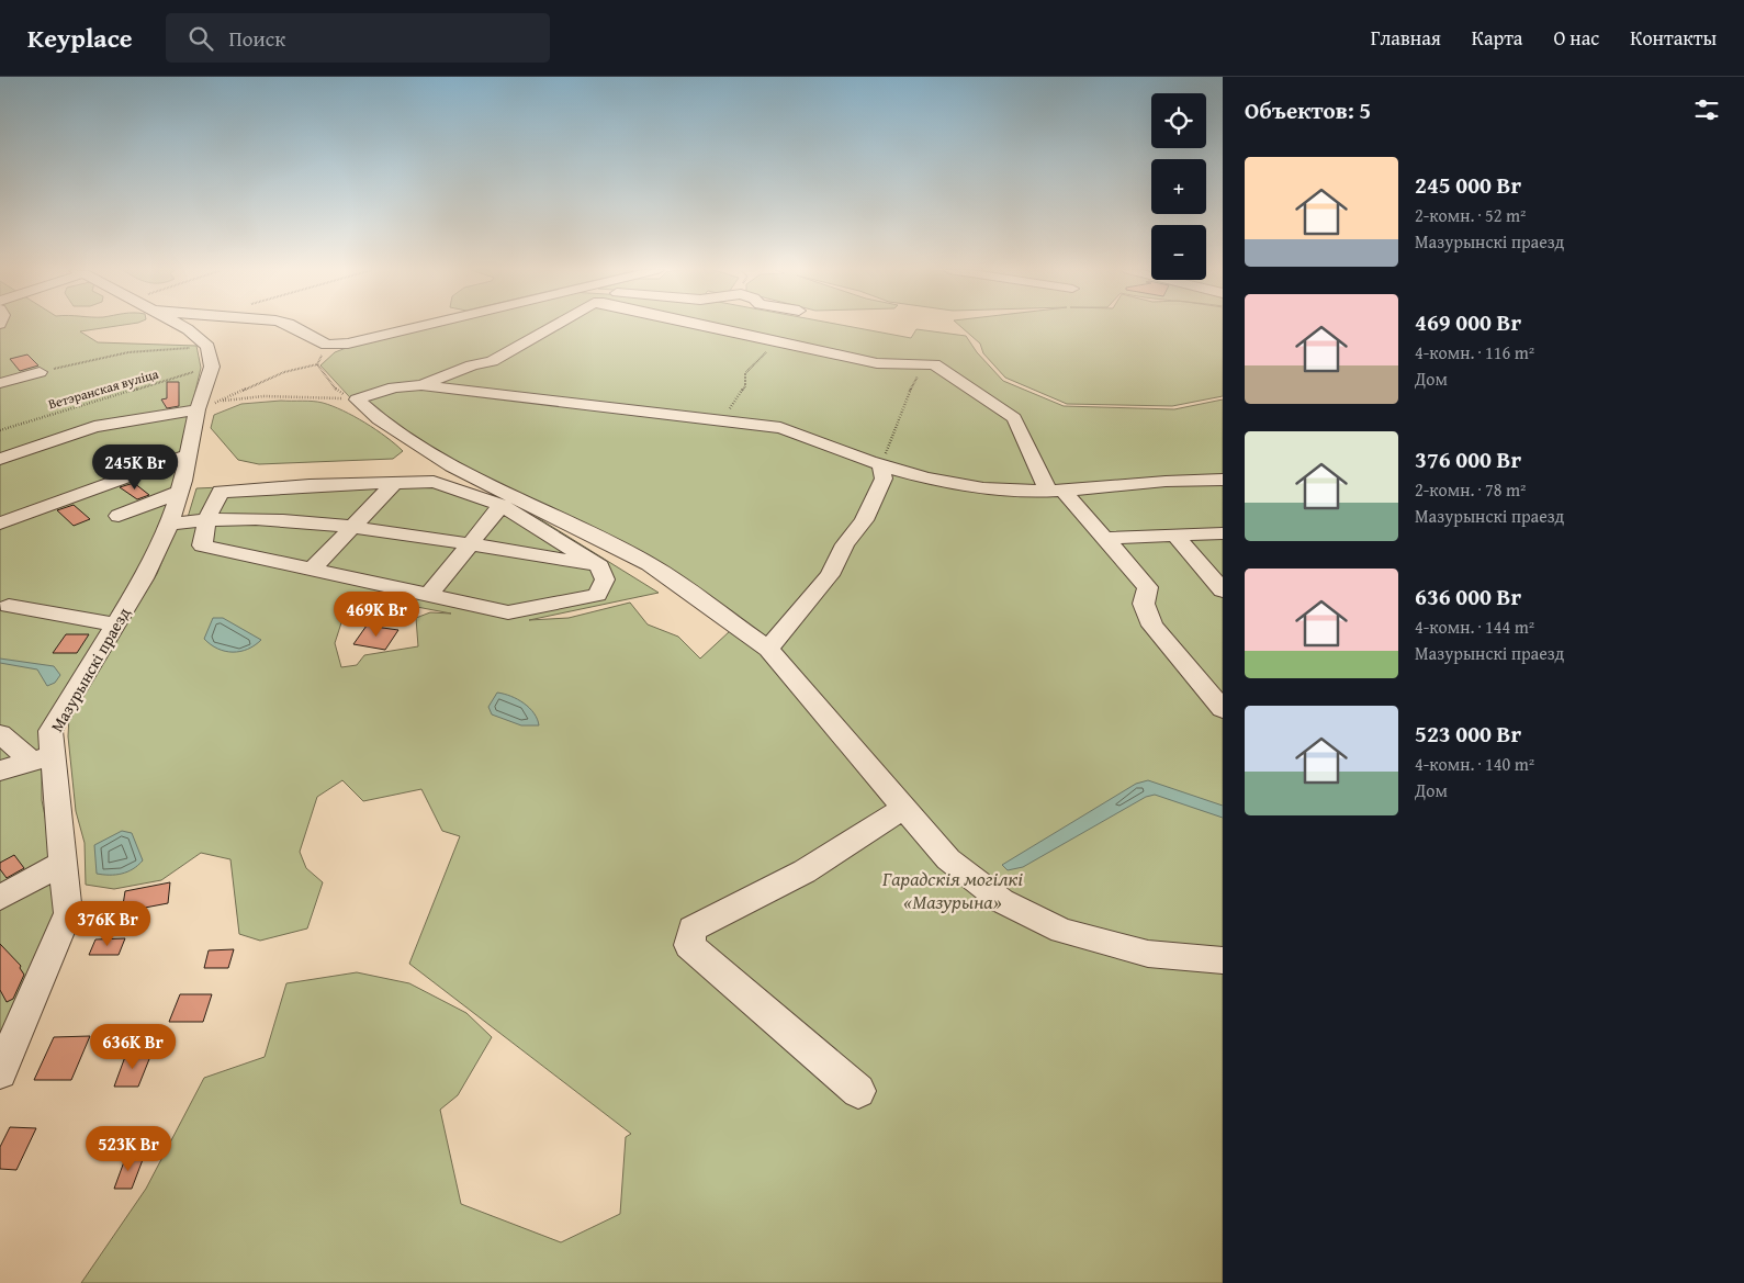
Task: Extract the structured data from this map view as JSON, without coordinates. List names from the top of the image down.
{
  "streets": {
    "street": ["Мазурынскі праезд"],
    "path": ["Ветэранская вуліца"]
  },
  "crossings": [
    ["Ветэранская вуліца", "Мазурынскі праезд"]
  ],
  "parks": ["Гарадскія могілкі «Мазурына»"],
  "page": {
    "header": "Keyplace",
    "search": "Поиск",
    "nav": [
      "Главная",
      "Карта",
      "О нас",
      "Контакты"
    ],
    "heading": "Объектов: 5",
    "map_buttons": ["+", "−"],
    "list": [
      {
        "name": "245 000 Br",
        "note": "2-комн. · 52 m² · Мазурынскі праезд"
      },
      {
        "name": "469 000 Br",
        "note": "4-комн. · 116 m² · Дом"
      },
      {
        "name": "376 000 Br",
        "note": "2-комн. · 78 m² · Мазурынскі праезд"
      },
      {
        "name": "636 000 Br",
        "note": "4-комн. · 144 m² · Мазурынскі праезд"
      },
      {
        "name": "523 000 Br",
        "note": "4-комн. · 140 m² · Дом"
      }
    ],
    "price": [
      "245K Br",
      "469K Br",
      "376K Br",
      "636K Br",
      "523K Br"
    ]
  }
}
